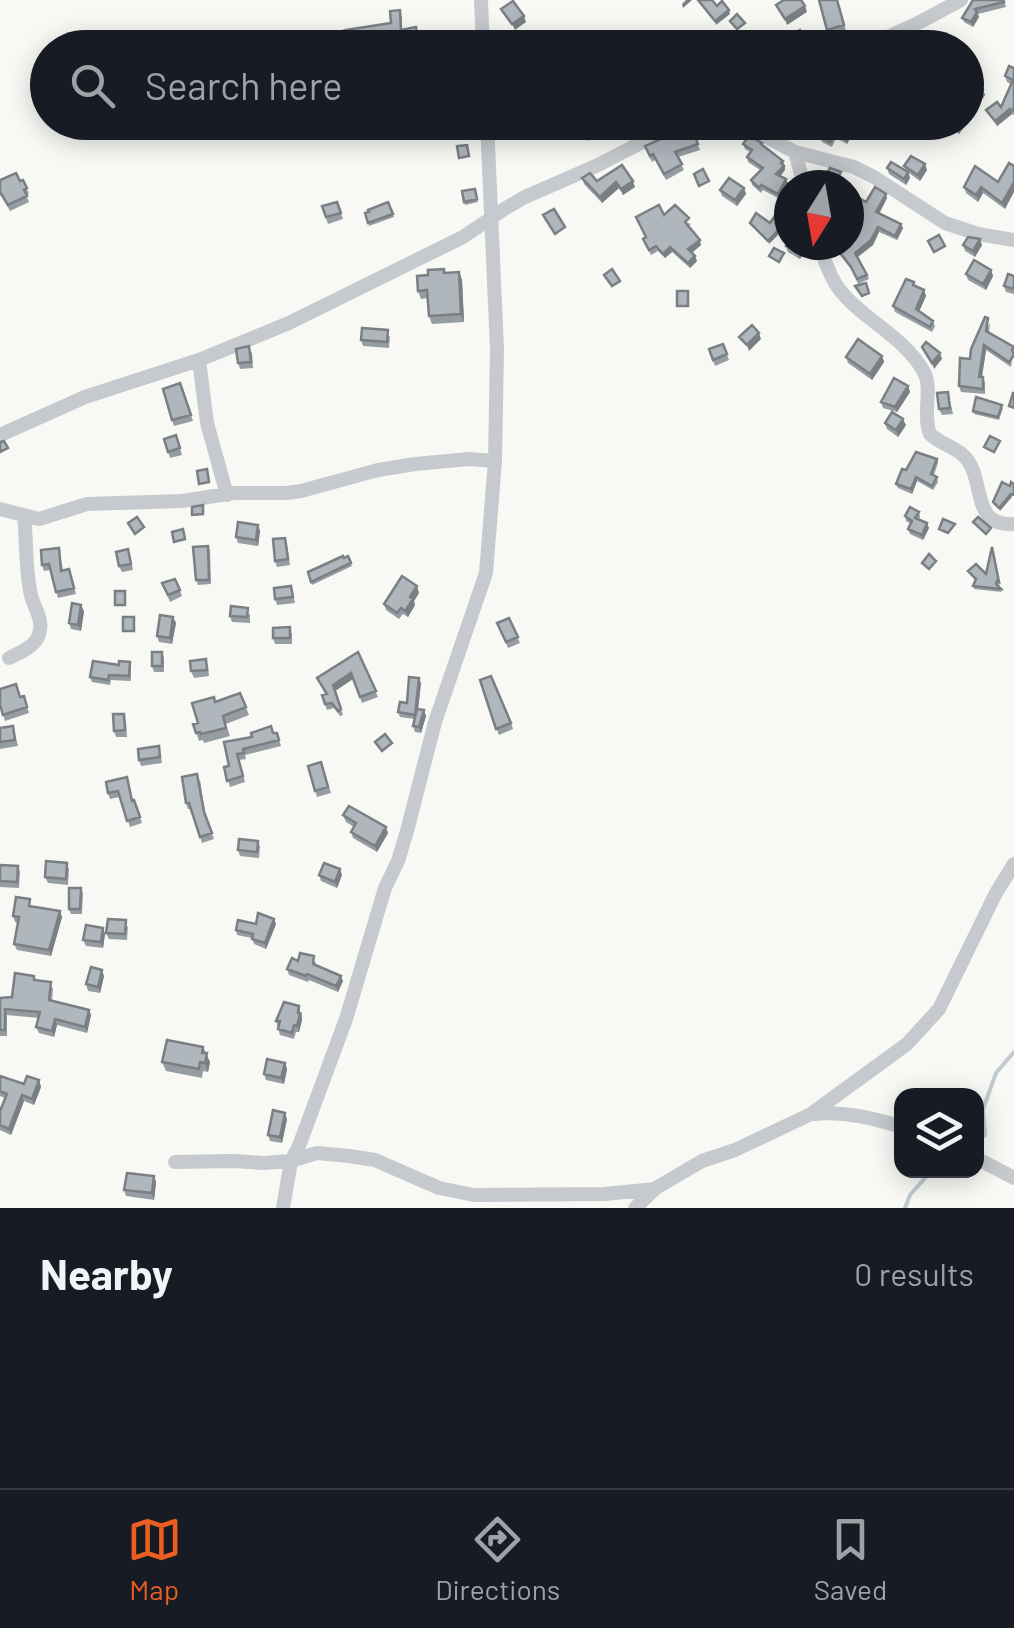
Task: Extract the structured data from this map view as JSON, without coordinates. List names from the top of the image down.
{
  "north": "bottom",
  "page": {
    "search": "Search here",
    "heading": ["Nearby", "0 results"],
    "nav": ["Map", "Directions", "Saved"]
  }
}
